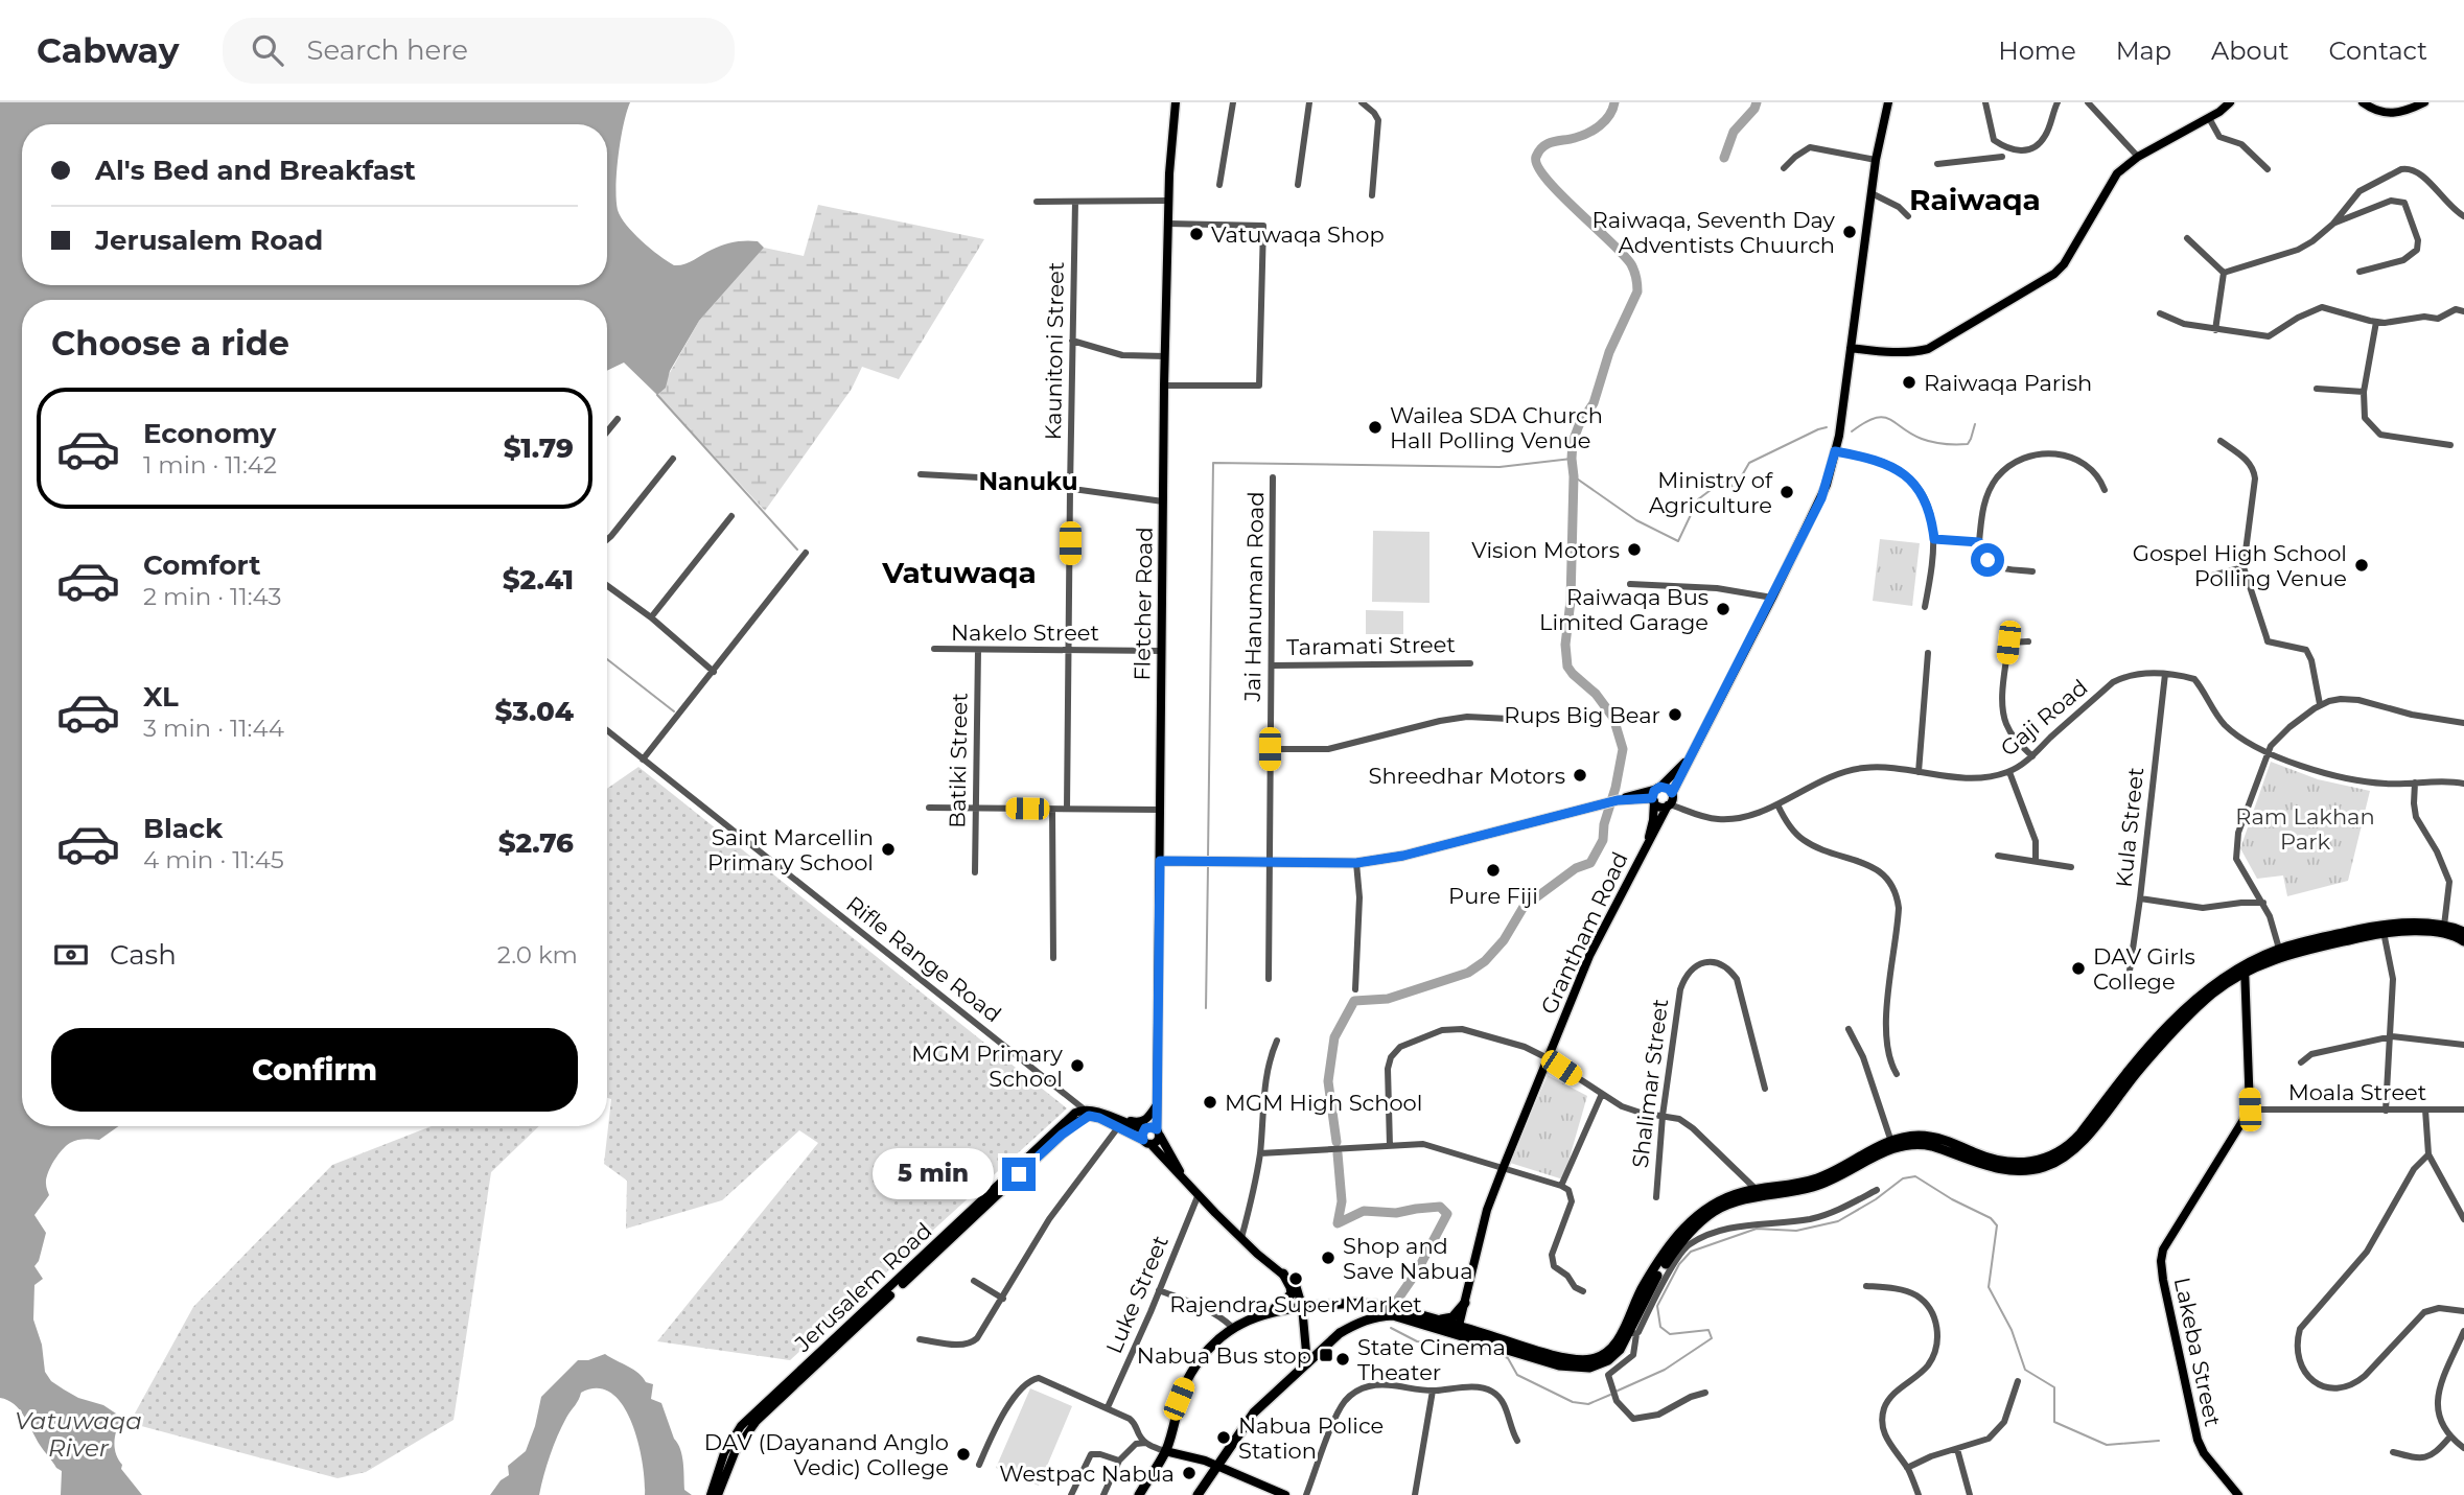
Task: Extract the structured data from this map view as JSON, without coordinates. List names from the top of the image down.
{
  "streets": {
    "main road": [
      "Fletcher Road",
      "Grantham Road",
      "Jerusalem Road",
      "Lakeba Street"
    ],
    "street": [
      "Kaunitoni Street",
      "Jai Hanuman Road",
      "Nakelo Street",
      "Taramati Street",
      "Gaji Road",
      "Batiki Street",
      "Kula Street",
      "Rifle Range Road",
      "Shalimar Street",
      "Moala Street",
      "Luke Street"
    ]
  },
  "crossings": [
    ["Kaunitoni Street", "Nakelo Street"],
    ["Jai Hanuman Road", "Taramati Street"],
    ["Fletcher Road", "Nakelo Street"],
    ["Nakelo Street", "Batiki Street"],
    ["Gaji Road", "Kula Street"],
    ["Gaji Road", "Grantham Road"],
    ["Rifle Range Road", "Jerusalem Road"],
    ["Moala Street", "Lakeba Street"]
  ],
  "districts": ["Raiwaqa", "Nanuku", "Vatuwaqa"],
  "water": ["Vatuwaqa River"],
  "parks": ["Ram Lakhan Park"],
  "places": {
    "other": [
      "Raiwaqa, Seventh Day Adventists Chuurch",
      "Vatuwaqa Shop",
      "Raiwaqa Parish",
      "Wailea SDA Church Hall Polling Venue",
      "Ministry of Agriculture",
      "Vision Motors",
      "Gospel High School Polling Venue",
      "Raiwaqa Bus Limited Garage",
      "Rups Big Bear",
      "Shreedhar Motors",
      "Saint Marcellin Primary School",
      "Pure Fiji",
      "DAV Girls College",
      "MGM Primary School",
      "MGM High School",
      "Shop and Save Nabua",
      "Rajendra Super Market",
      "State Cinema Theater",
      "Nabua Police Station",
      "DAV (Dayanand Anglo Vedic) College",
      "Westpac Nabua"
    ],
    "transit": ["Nabua Bus stop"]
  },
  "page": {
    "header": "Cabway",
    "search": "Search here",
    "nav": [
      "Home",
      "Map",
      "About",
      "Contact"
    ],
    "banner": ["Al's Bed and Breakfast", "Jerusalem Road"],
    "heading": "Choose a ride",
    "list": [
      {
        "name": "Economy",
        "note": "1 min · 11:42",
        "value": "$1.79"
      },
      {
        "name": "Comfort",
        "note": "2 min · 11:43",
        "value": "$2.41"
      },
      {
        "name": "XL",
        "note": "3 min · 11:44",
        "value": "$3.04"
      },
      {
        "name": "Black",
        "note": "4 min · 11:45",
        "value": "$2.76"
      }
    ],
    "pay": ["Cash", "2.0 km"],
    "buttons": "Confirm",
    "bubble": "5 min"
  }
}
